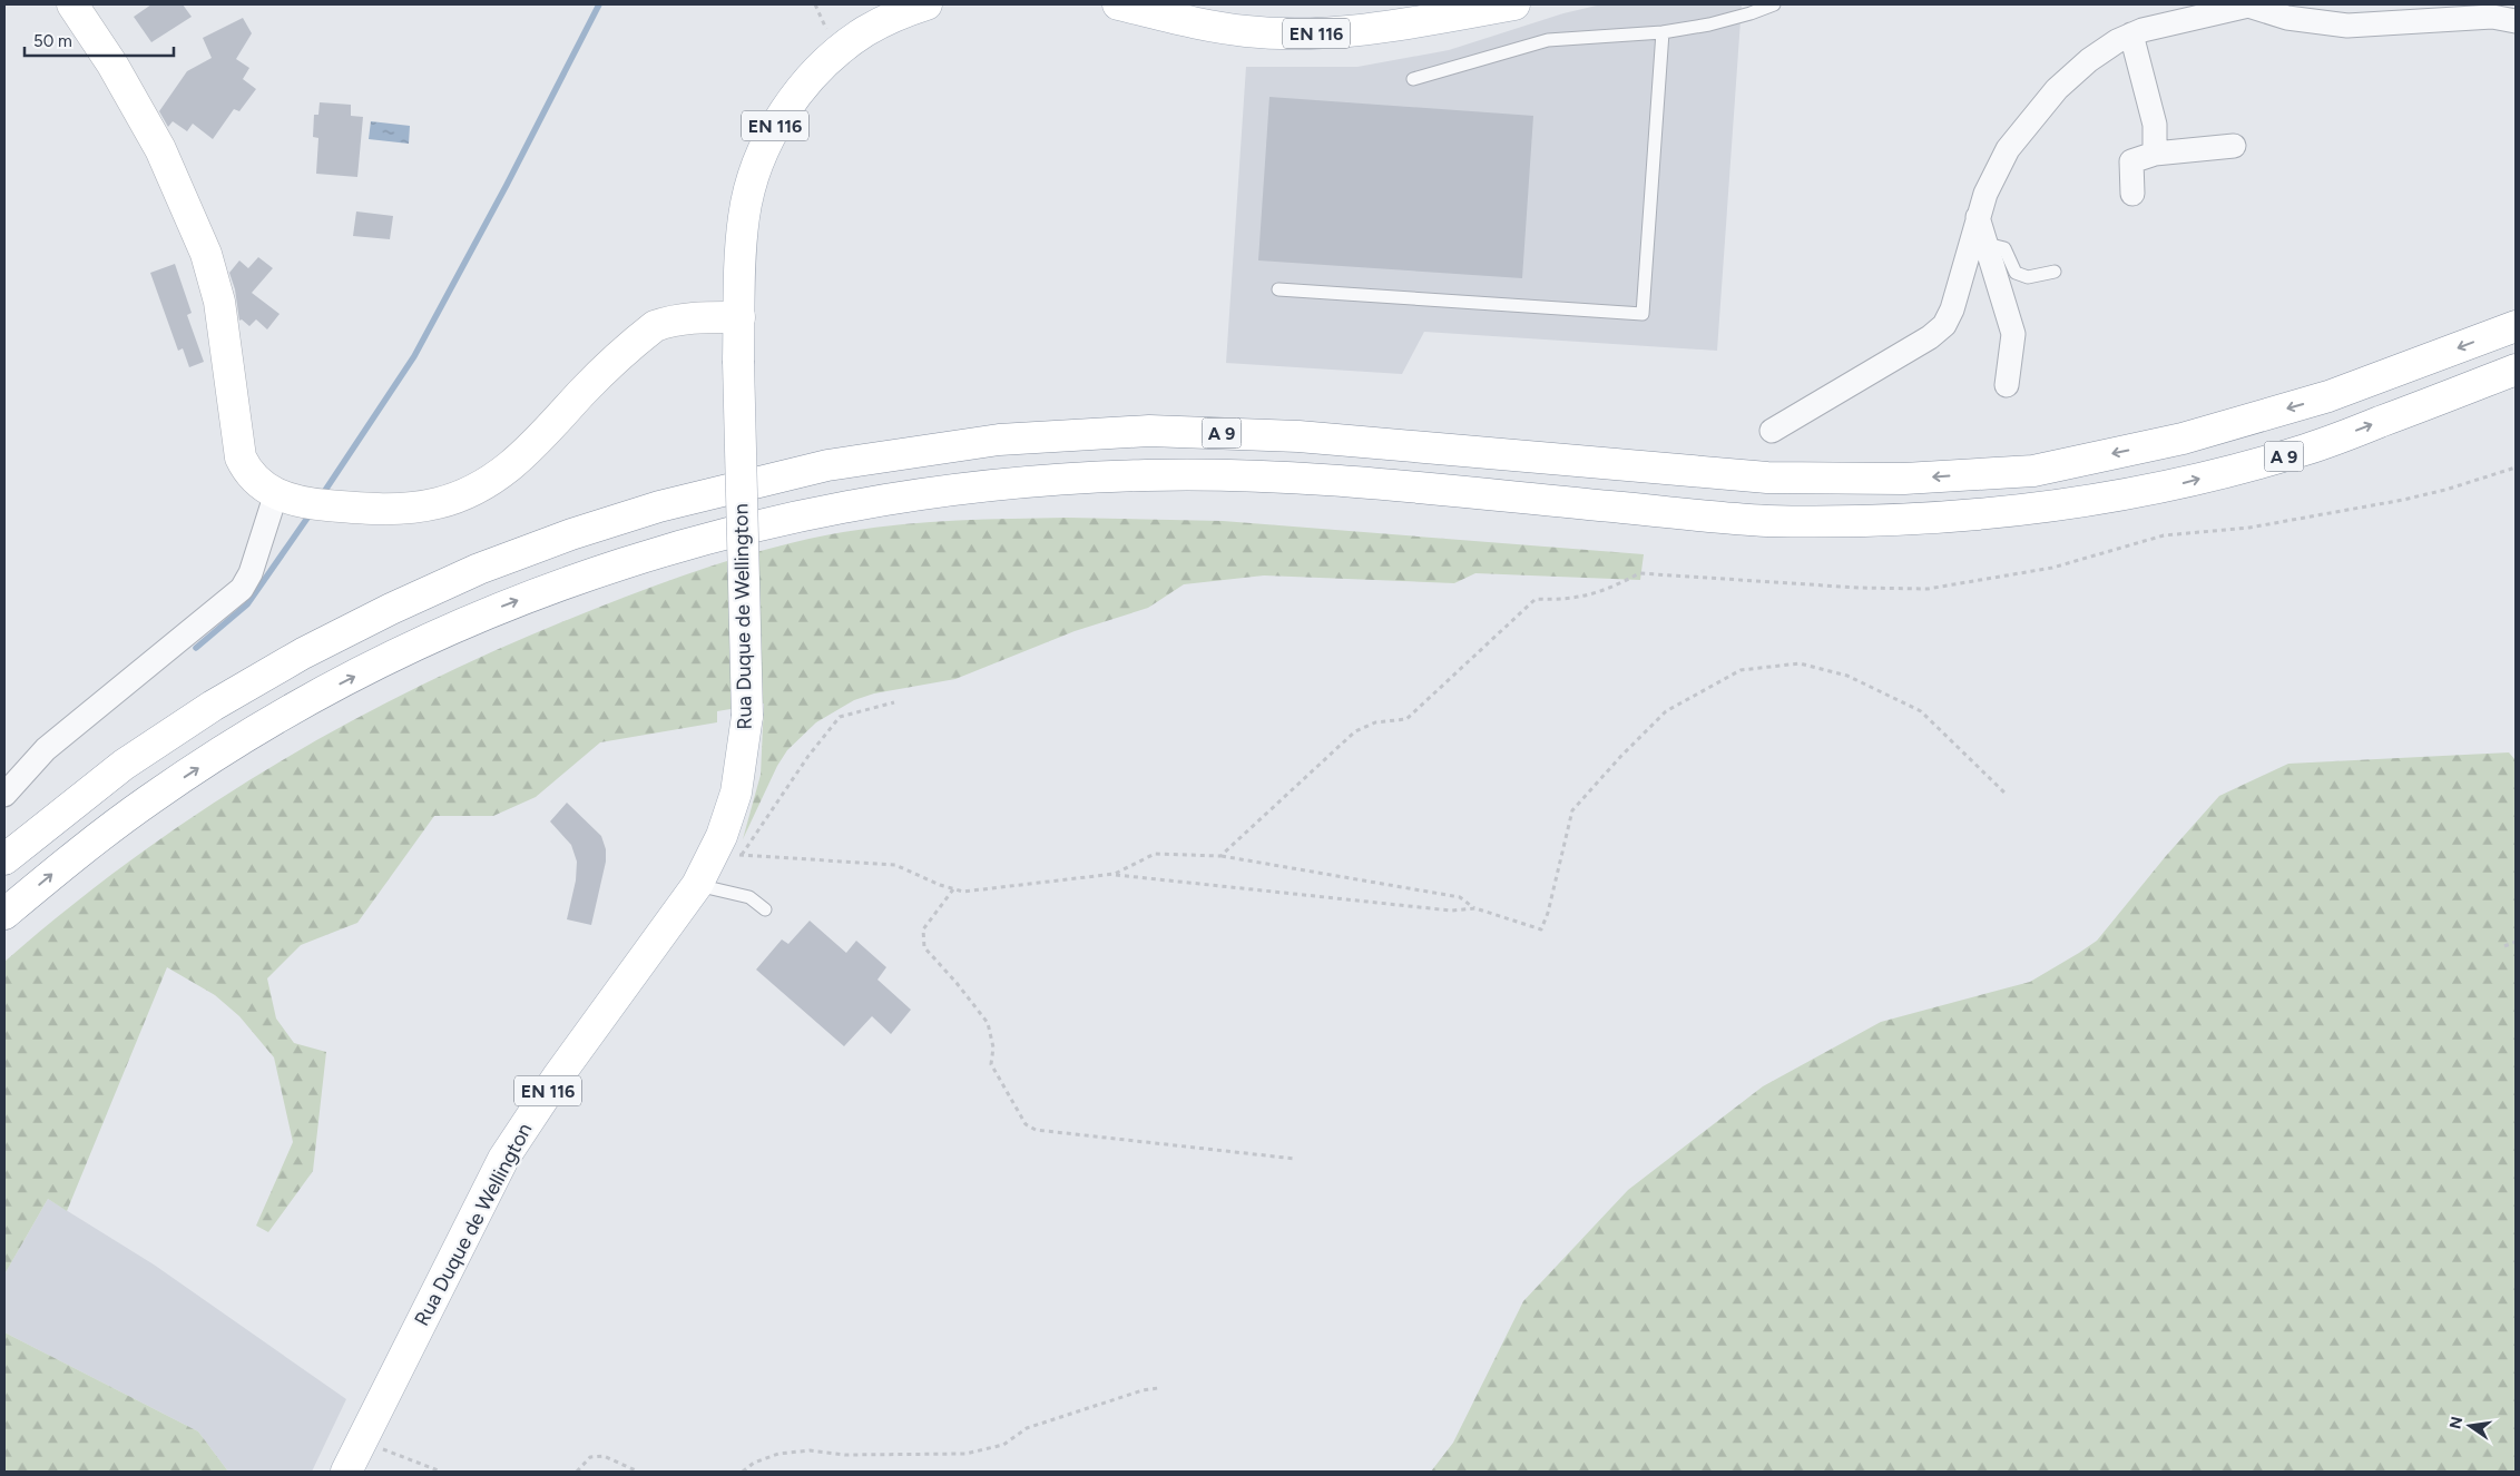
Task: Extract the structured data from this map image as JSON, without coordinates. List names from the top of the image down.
{
  "streets": {
    "main road": ["EN 116", "A 9", "Rua Duque de Wellington"]
  },
  "scale_bar": "50 m",
  "north": "left"
}
